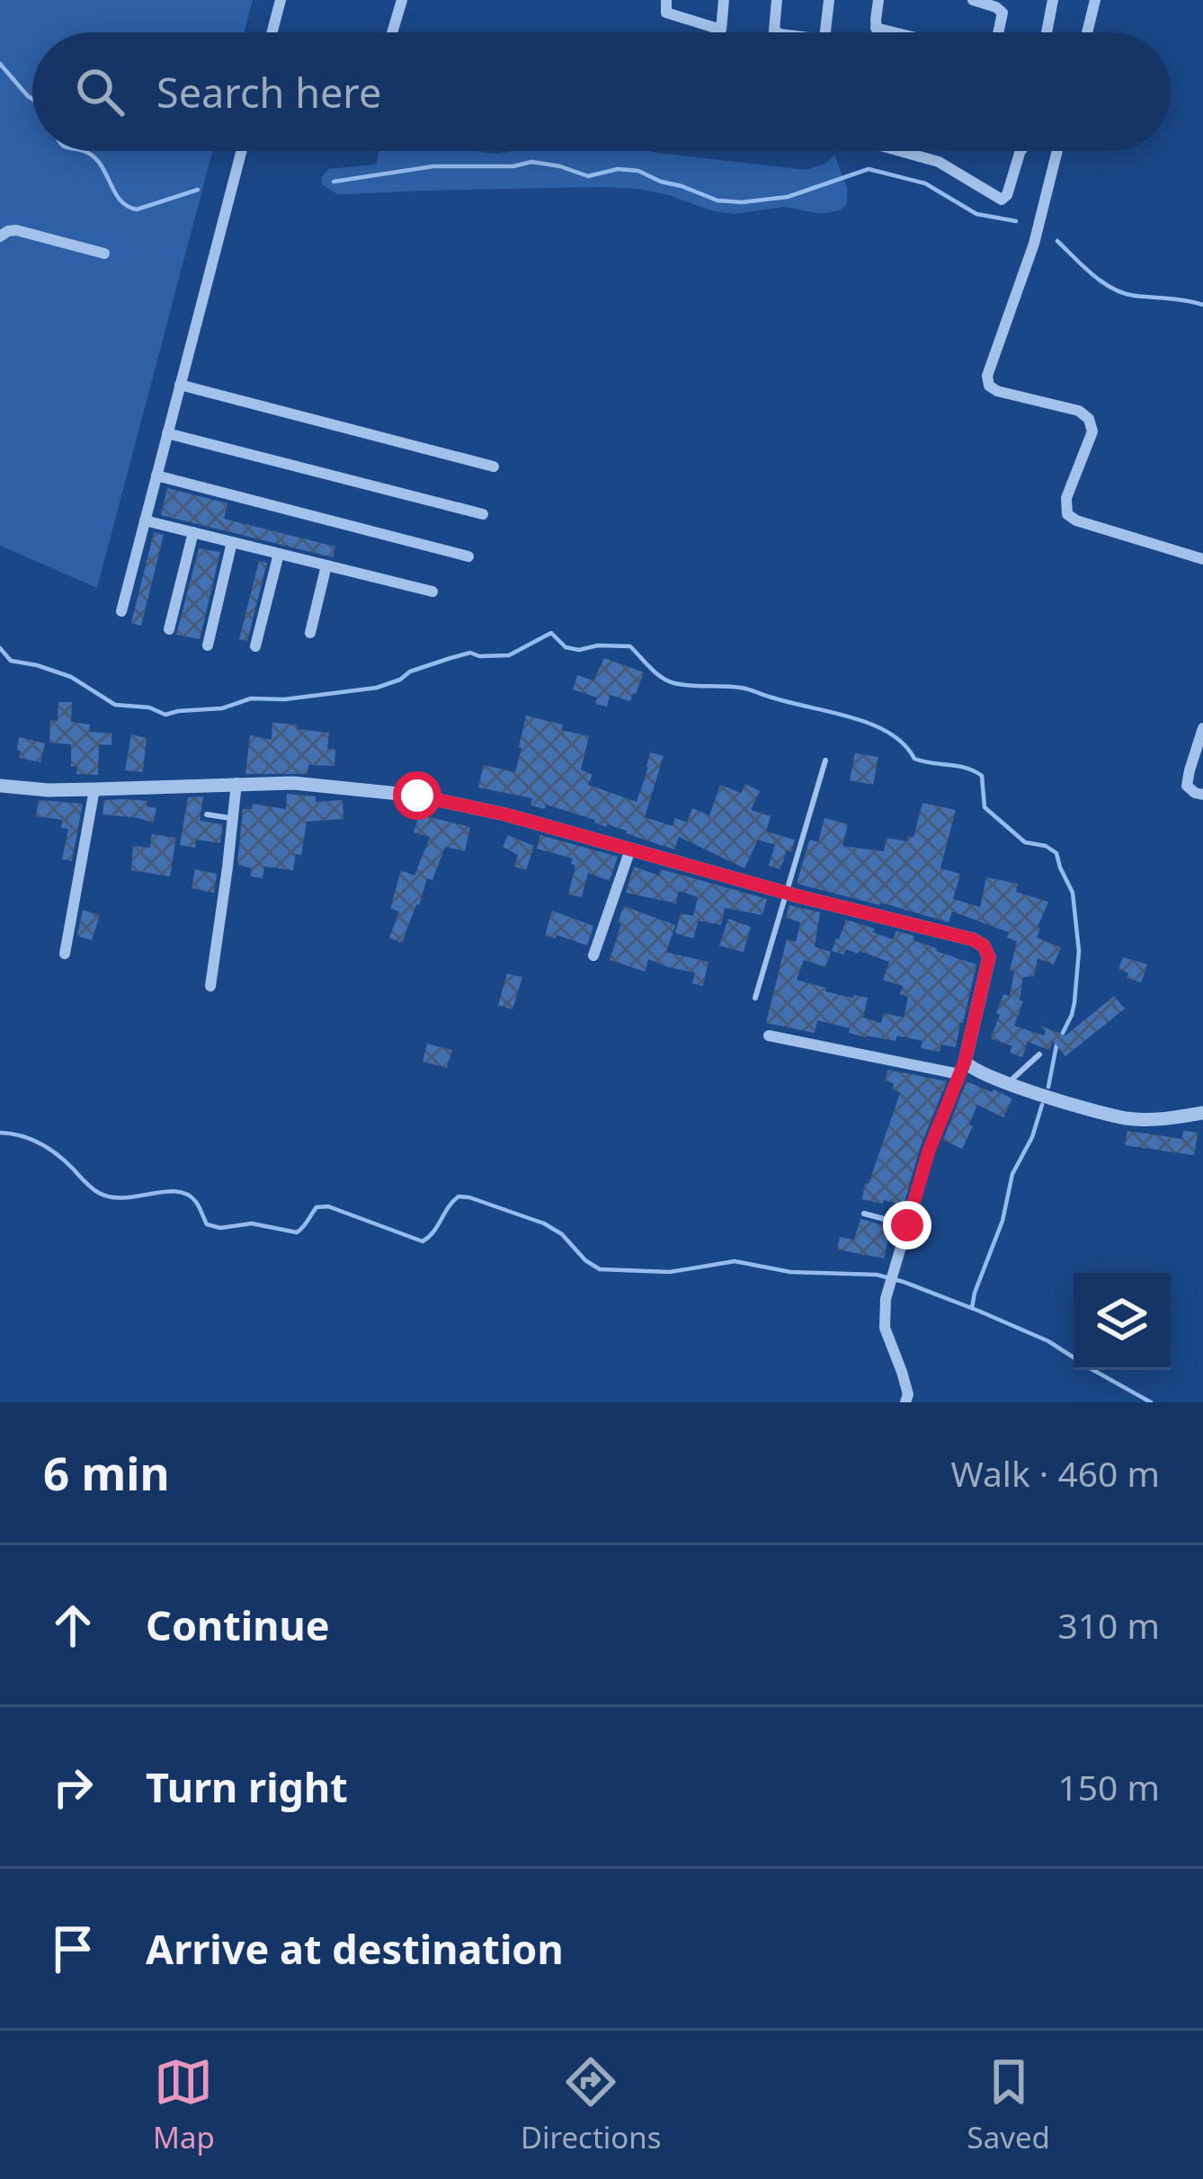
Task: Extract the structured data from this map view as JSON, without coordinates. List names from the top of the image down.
{
  "page": {
    "search": "Search here",
    "heading": ["6 min", "Walk · 460 m"],
    "list": [
      ["Continue", "310 m"],
      ["Turn right", "150 m"],
      "Arrive at destination"
    ],
    "nav": ["Map", "Directions", "Saved"]
  }
}
